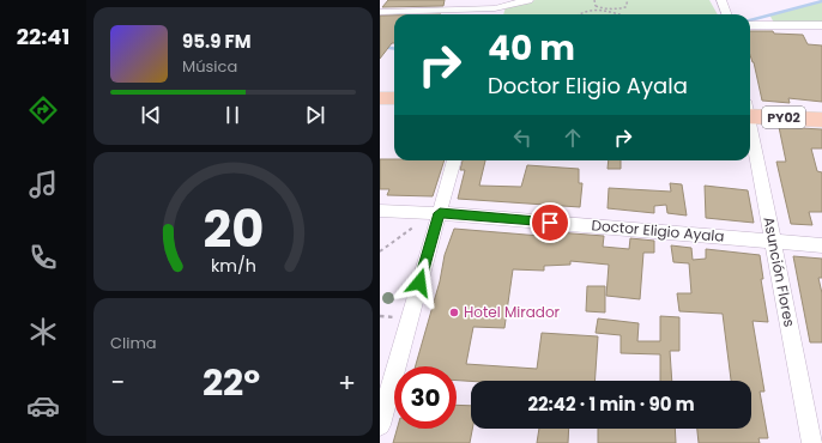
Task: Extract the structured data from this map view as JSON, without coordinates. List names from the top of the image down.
{
  "streets": {
    "main road": ["PY02"],
    "street": ["Doctor Eligio Ayala", "Asunción Flores"]
  },
  "crossings": [
    ["Doctor Eligio Ayala", "Asunción Flores"]
  ],
  "places": ["Hotel Mirador"],
  "page": {
    "tabs": "22:41",
    "turn": ["40 m", "Doctor Eligio Ayala"],
    "song": ["95.9 FM", "Música"],
    "tile": "Clima",
    "heat": ["−", "22°", "+"],
    "limit": "30",
    "trip": "22:42 · 1 min · 90 m",
    "gauge": ["20", "km/h"]
  }
}
